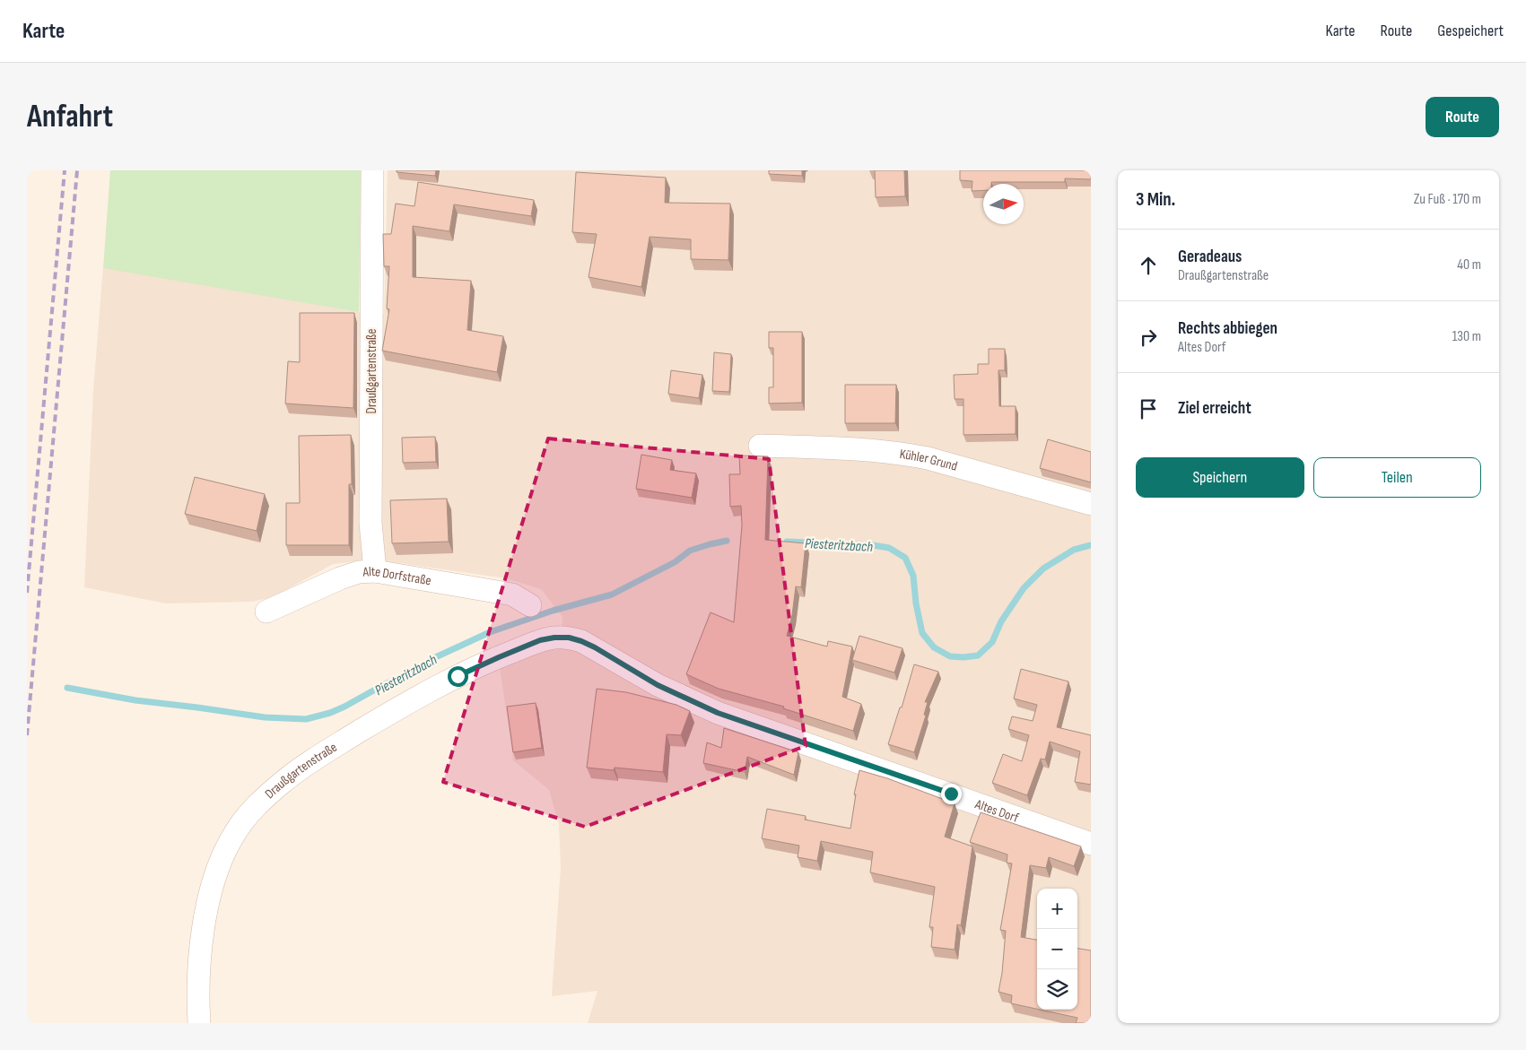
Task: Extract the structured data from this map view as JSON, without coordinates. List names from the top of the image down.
{
  "streets": {
    "street": [
      "Draußgartenstraße",
      "Kühler Grund",
      "Alte Dorfstraße",
      "Altes Dorf"
    ]
  },
  "crossings": [
    ["Draußgartenstraße", "Alte Dorfstraße"],
    ["Draußgartenstraße", "Altes Dorf"]
  ],
  "water": ["Piesteritzbach"],
  "north": "right",
  "page": {
    "header": "Karte",
    "nav": ["Karte", "Route", "Gespeichert"],
    "buttons": [
      "Route",
      ["Speichern", "Teilen"]
    ],
    "title": "Anfahrt",
    "heading": ["3 Min.", "Zu Fuß · 170 m"],
    "list": [
      ["Geradeaus", "Draußgartenstraße", "40 m"],
      ["Rechts abbiegen", "Altes Dorf", "130 m"],
      "Ziel erreicht"
    ],
    "map_buttons": ["+", "−"]
  }
}
